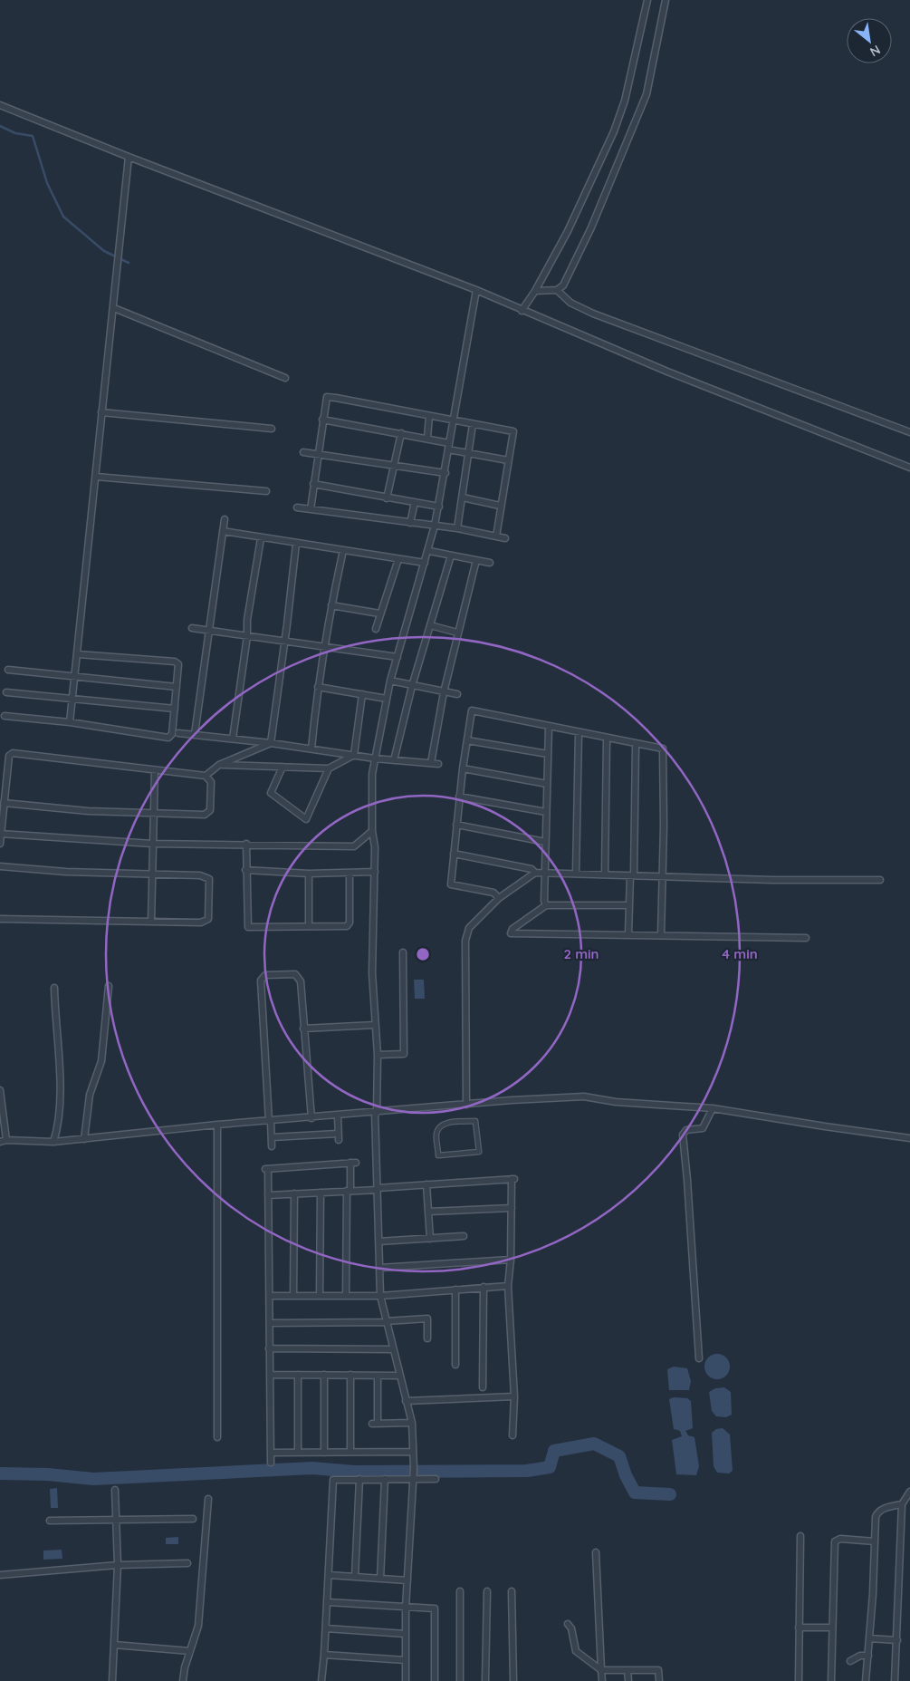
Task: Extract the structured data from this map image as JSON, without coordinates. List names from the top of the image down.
{
  "north": "bottom right",
  "rings": ["2 min", "4 min"]
}
